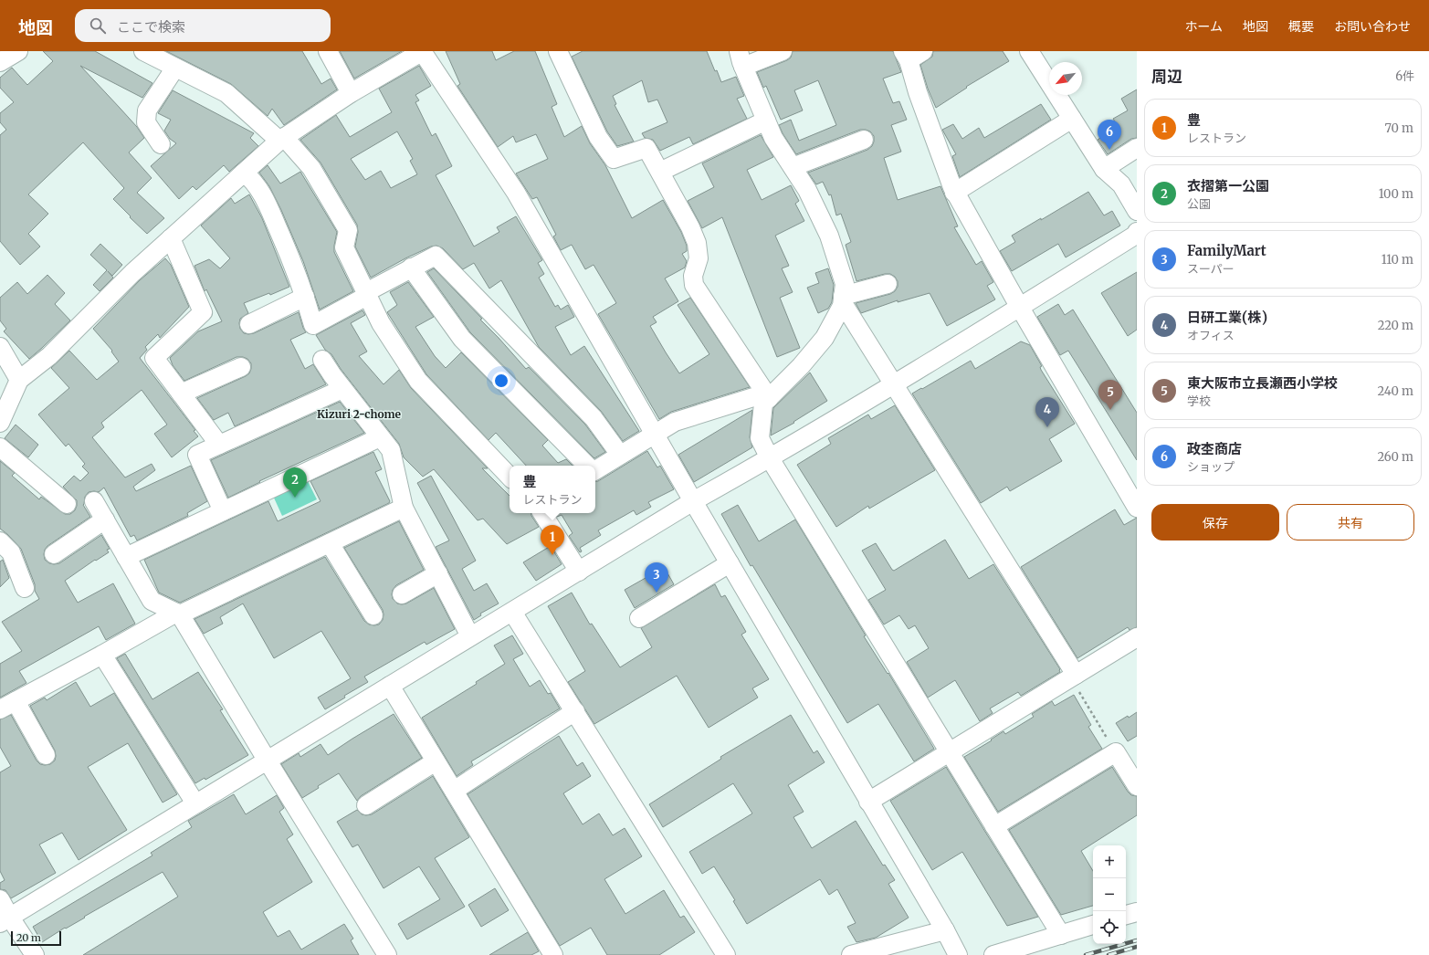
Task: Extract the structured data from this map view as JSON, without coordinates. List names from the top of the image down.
{
  "districts": ["Kizuri 2-chome"],
  "scale_bar": "20 m",
  "north": "bottom left",
  "page": {
    "header": "地図",
    "search": "ここで検索",
    "nav": [
      "ホーム",
      "地図",
      "概要",
      "お問い合わせ"
    ],
    "heading": ["周辺", "6件"],
    "list": [
      {
        "mark": "1",
        "name": "豊",
        "note": "レストラン",
        "value": "70 m"
      },
      {
        "mark": "2",
        "name": "衣摺第一公園",
        "note": "公園",
        "value": "100 m"
      },
      {
        "mark": "3",
        "name": "FamilyMart",
        "note": "スーパー",
        "value": "110 m"
      },
      {
        "mark": "4",
        "name": "日研工業(株)",
        "note": "オフィス",
        "value": "220 m"
      },
      {
        "mark": "5",
        "name": "東大阪市立長瀬西小学校",
        "note": "学校",
        "value": "240 m"
      },
      {
        "mark": "6",
        "name": "政杢商店",
        "note": "ショップ",
        "value": "260 m"
      }
    ],
    "pins": [
      "6",
      "5",
      "4",
      "2",
      "1",
      "3"
    ],
    "popup": ["豊", "レストラン"],
    "buttons": ["保存", "共有"],
    "map_buttons": ["+", "−"],
    "scale": "20 m"
  }
}
